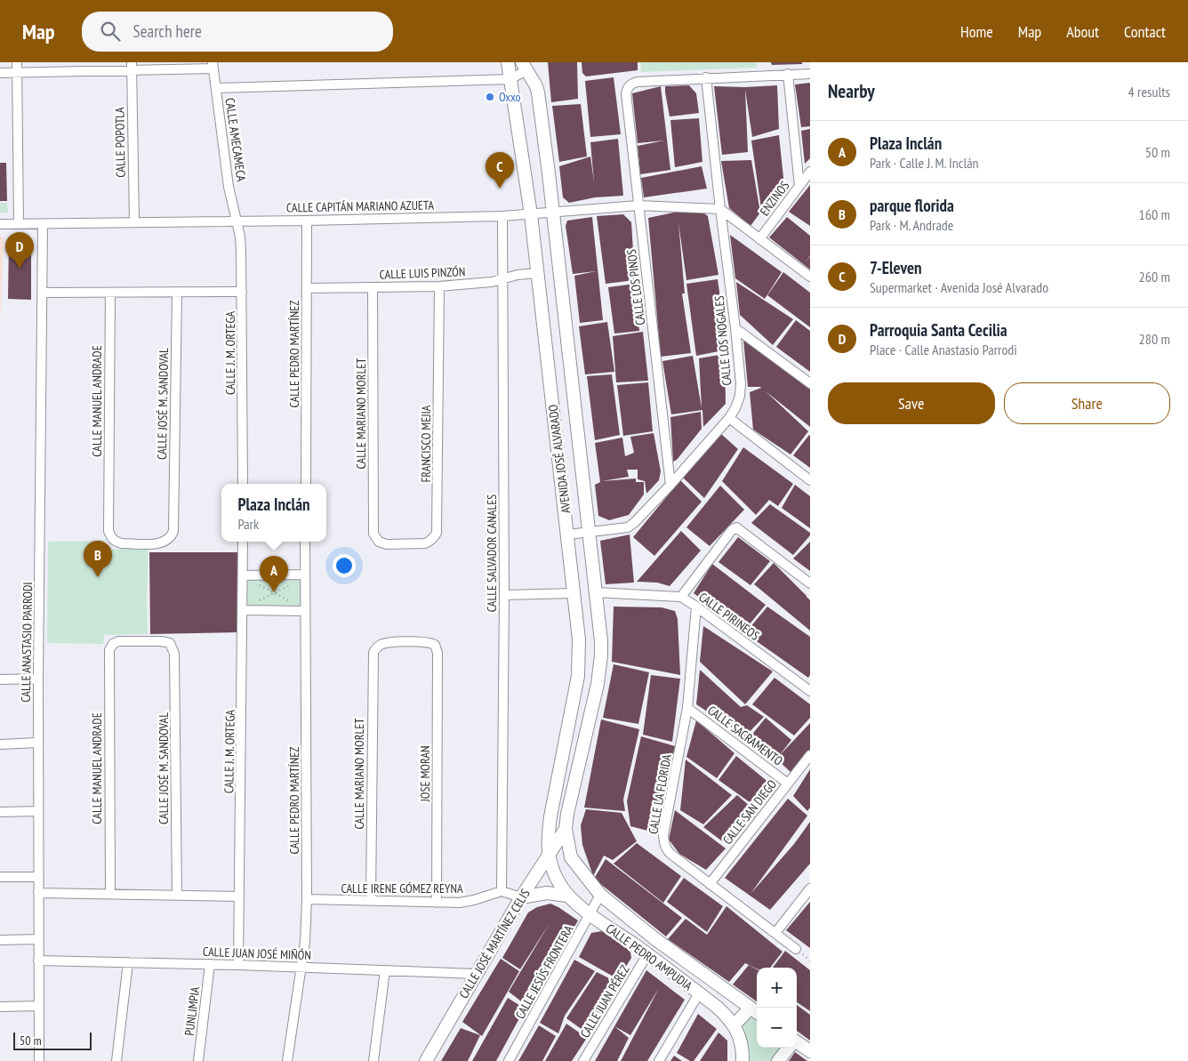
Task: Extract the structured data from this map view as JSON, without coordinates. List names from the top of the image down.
{
  "streets": {
    "street": [
      "CALLE AMECAMECA",
      "CALLE POPOTLA",
      "ENZINOS",
      "CALLE CAPITÁN MARIANO AZUETA",
      "CALLE LUIS PINZÓN",
      "CALLE LOS PINOS",
      "CALLE LOS NOGALES",
      "CALLE J. M. ORTEGA",
      "CALLE PEDRO MARTÍNEZ",
      "CALLE MANUEL ANDRADE",
      "CALLE JOSÉ M. SANDOVAL",
      "CALLE MARIANO MORLET",
      "FRANCISCO MEJIA",
      "AVENIDA JOSÉ ALVARADO",
      "CALLE SALVADOR CANALES",
      "CALLE PIRINEOS",
      "CALLE ANASTASIO PARRODI",
      "CALLE SACRAMENTO",
      "JOSE MORAN",
      "CALLE LA FLORIDA",
      "CALLE SAN DIEGO",
      "CALLE IRENE GÓMEZ REYNA",
      "CALLE JOSÉ MARTÍNEZ CELIS",
      "CALLE JUAN JOSÉ MIÑÓN",
      "CALLE PEDRO AMPUDIA",
      "CALLE JESÚS FRONTERA",
      "CALLE JUAN PÉREZ",
      "PUNLIMPIA"
    ]
  },
  "crossings": [
    ["CALLE AMECAMECA", "CALLE CAPITÁN MARIANO AZUETA"],
    ["CALLE AMECAMECA", "CALLE J. M. ORTEGA"],
    ["CALLE POPOTLA", "CALLE CAPITÁN MARIANO AZUETA"],
    ["CALLE CAPITÁN MARIANO AZUETA", "CALLE LOS PINOS"],
    ["CALLE CAPITÁN MARIANO AZUETA", "CALLE LOS NOGALES"],
    ["CALLE CAPITÁN MARIANO AZUETA", "CALLE J. M. ORTEGA"],
    ["CALLE CAPITÁN MARIANO AZUETA", "CALLE PEDRO MARTÍNEZ"],
    ["CALLE CAPITÁN MARIANO AZUETA", "AVENIDA JOSÉ ALVARADO"],
    ["CALLE CAPITÁN MARIANO AZUETA", "CALLE SALVADOR CANALES"],
    ["CALLE CAPITÁN MARIANO AZUETA", "CALLE ANASTASIO PARRODI"],
    ["CALLE LUIS PINZÓN", "CALLE PEDRO MARTÍNEZ"],
    ["CALLE LUIS PINZÓN", "CALLE MARIANO MORLET"],
    ["CALLE LUIS PINZÓN", "FRANCISCO MEJIA"],
    ["CALLE LUIS PINZÓN", "AVENIDA JOSÉ ALVARADO"],
    ["CALLE LUIS PINZÓN", "CALLE SALVADOR CANALES"],
    ["CALLE LOS PINOS", "CALLE LOS NOGALES"],
    ["CALLE LOS NOGALES", "AVENIDA JOSÉ ALVARADO"],
    ["CALLE J. M. ORTEGA", "CALLE JUAN JOSÉ MIÑÓN"],
    ["CALLE PEDRO MARTÍNEZ", "CALLE IRENE GÓMEZ REYNA"],
    ["CALLE PEDRO MARTÍNEZ", "CALLE JUAN JOSÉ MIÑÓN"],
    ["CALLE MANUEL ANDRADE", "CALLE JOSÉ M. SANDOVAL"],
    ["CALLE MARIANO MORLET", "FRANCISCO MEJIA"],
    ["CALLE MARIANO MORLET", "JOSE MORAN"],
    ["CALLE MARIANO MORLET", "CALLE IRENE GÓMEZ REYNA"],
    ["AVENIDA JOSÉ ALVARADO", "CALLE PIRINEOS"],
    ["AVENIDA JOSÉ ALVARADO", "CALLE JOSÉ MARTÍNEZ CELIS"],
    ["AVENIDA JOSÉ ALVARADO", "CALLE PEDRO AMPUDIA"],
    ["CALLE SALVADOR CANALES", "CALLE IRENE GÓMEZ REYNA"],
    ["CALLE PIRINEOS", "CALLE LA FLORIDA"],
    ["CALLE ANASTASIO PARRODI", "CALLE JUAN JOSÉ MIÑÓN"],
    ["CALLE SACRAMENTO", "CALLE LA FLORIDA"],
    ["CALLE SACRAMENTO", "CALLE SAN DIEGO"],
    ["JOSE MORAN", "CALLE IRENE GÓMEZ REYNA"],
    ["CALLE LA FLORIDA", "CALLE SAN DIEGO"],
    ["CALLE JOSÉ MARTÍNEZ CELIS", "CALLE JUAN JOSÉ MIÑÓN"],
    ["CALLE JOSÉ MARTÍNEZ CELIS", "CALLE PEDRO AMPUDIA"],
    ["CALLE JUAN JOSÉ MIÑÓN", "PUNLIMPIA"],
    ["CALLE PEDRO AMPUDIA", "CALLE JESÚS FRONTERA"],
    ["CALLE PEDRO AMPUDIA", "CALLE JUAN PÉREZ"]
  ],
  "places": ["Oxxo"],
  "scale_bar": "50 m",
  "page": {
    "header": "Map",
    "search": "Search here",
    "nav": [
      "Home",
      "Map",
      "About",
      "Contact"
    ],
    "heading": ["Nearby", "4 results"],
    "list": [
      {
        "mark": "A",
        "name": "Plaza Inclán",
        "note": "Park · Calle J. M. Inclán",
        "value": "50 m"
      },
      {
        "mark": "B",
        "name": "parque florida",
        "note": "Park · M. Andrade",
        "value": "160 m"
      },
      {
        "mark": "C",
        "name": "7-Eleven",
        "note": "Supermarket · Avenida José Alvarado",
        "value": "260 m"
      },
      {
        "mark": "D",
        "name": "Parroquia Santa Cecilia",
        "note": "Place · Calle Anastasio Parrodi",
        "value": "280 m"
      }
    ],
    "pins": [
      "C",
      "D",
      "B",
      "A"
    ],
    "buttons": ["Save", "Share"],
    "popup": ["Plaza Inclán", "Park"],
    "map_buttons": ["+", "−"],
    "scale": "50 m"
  }
}
